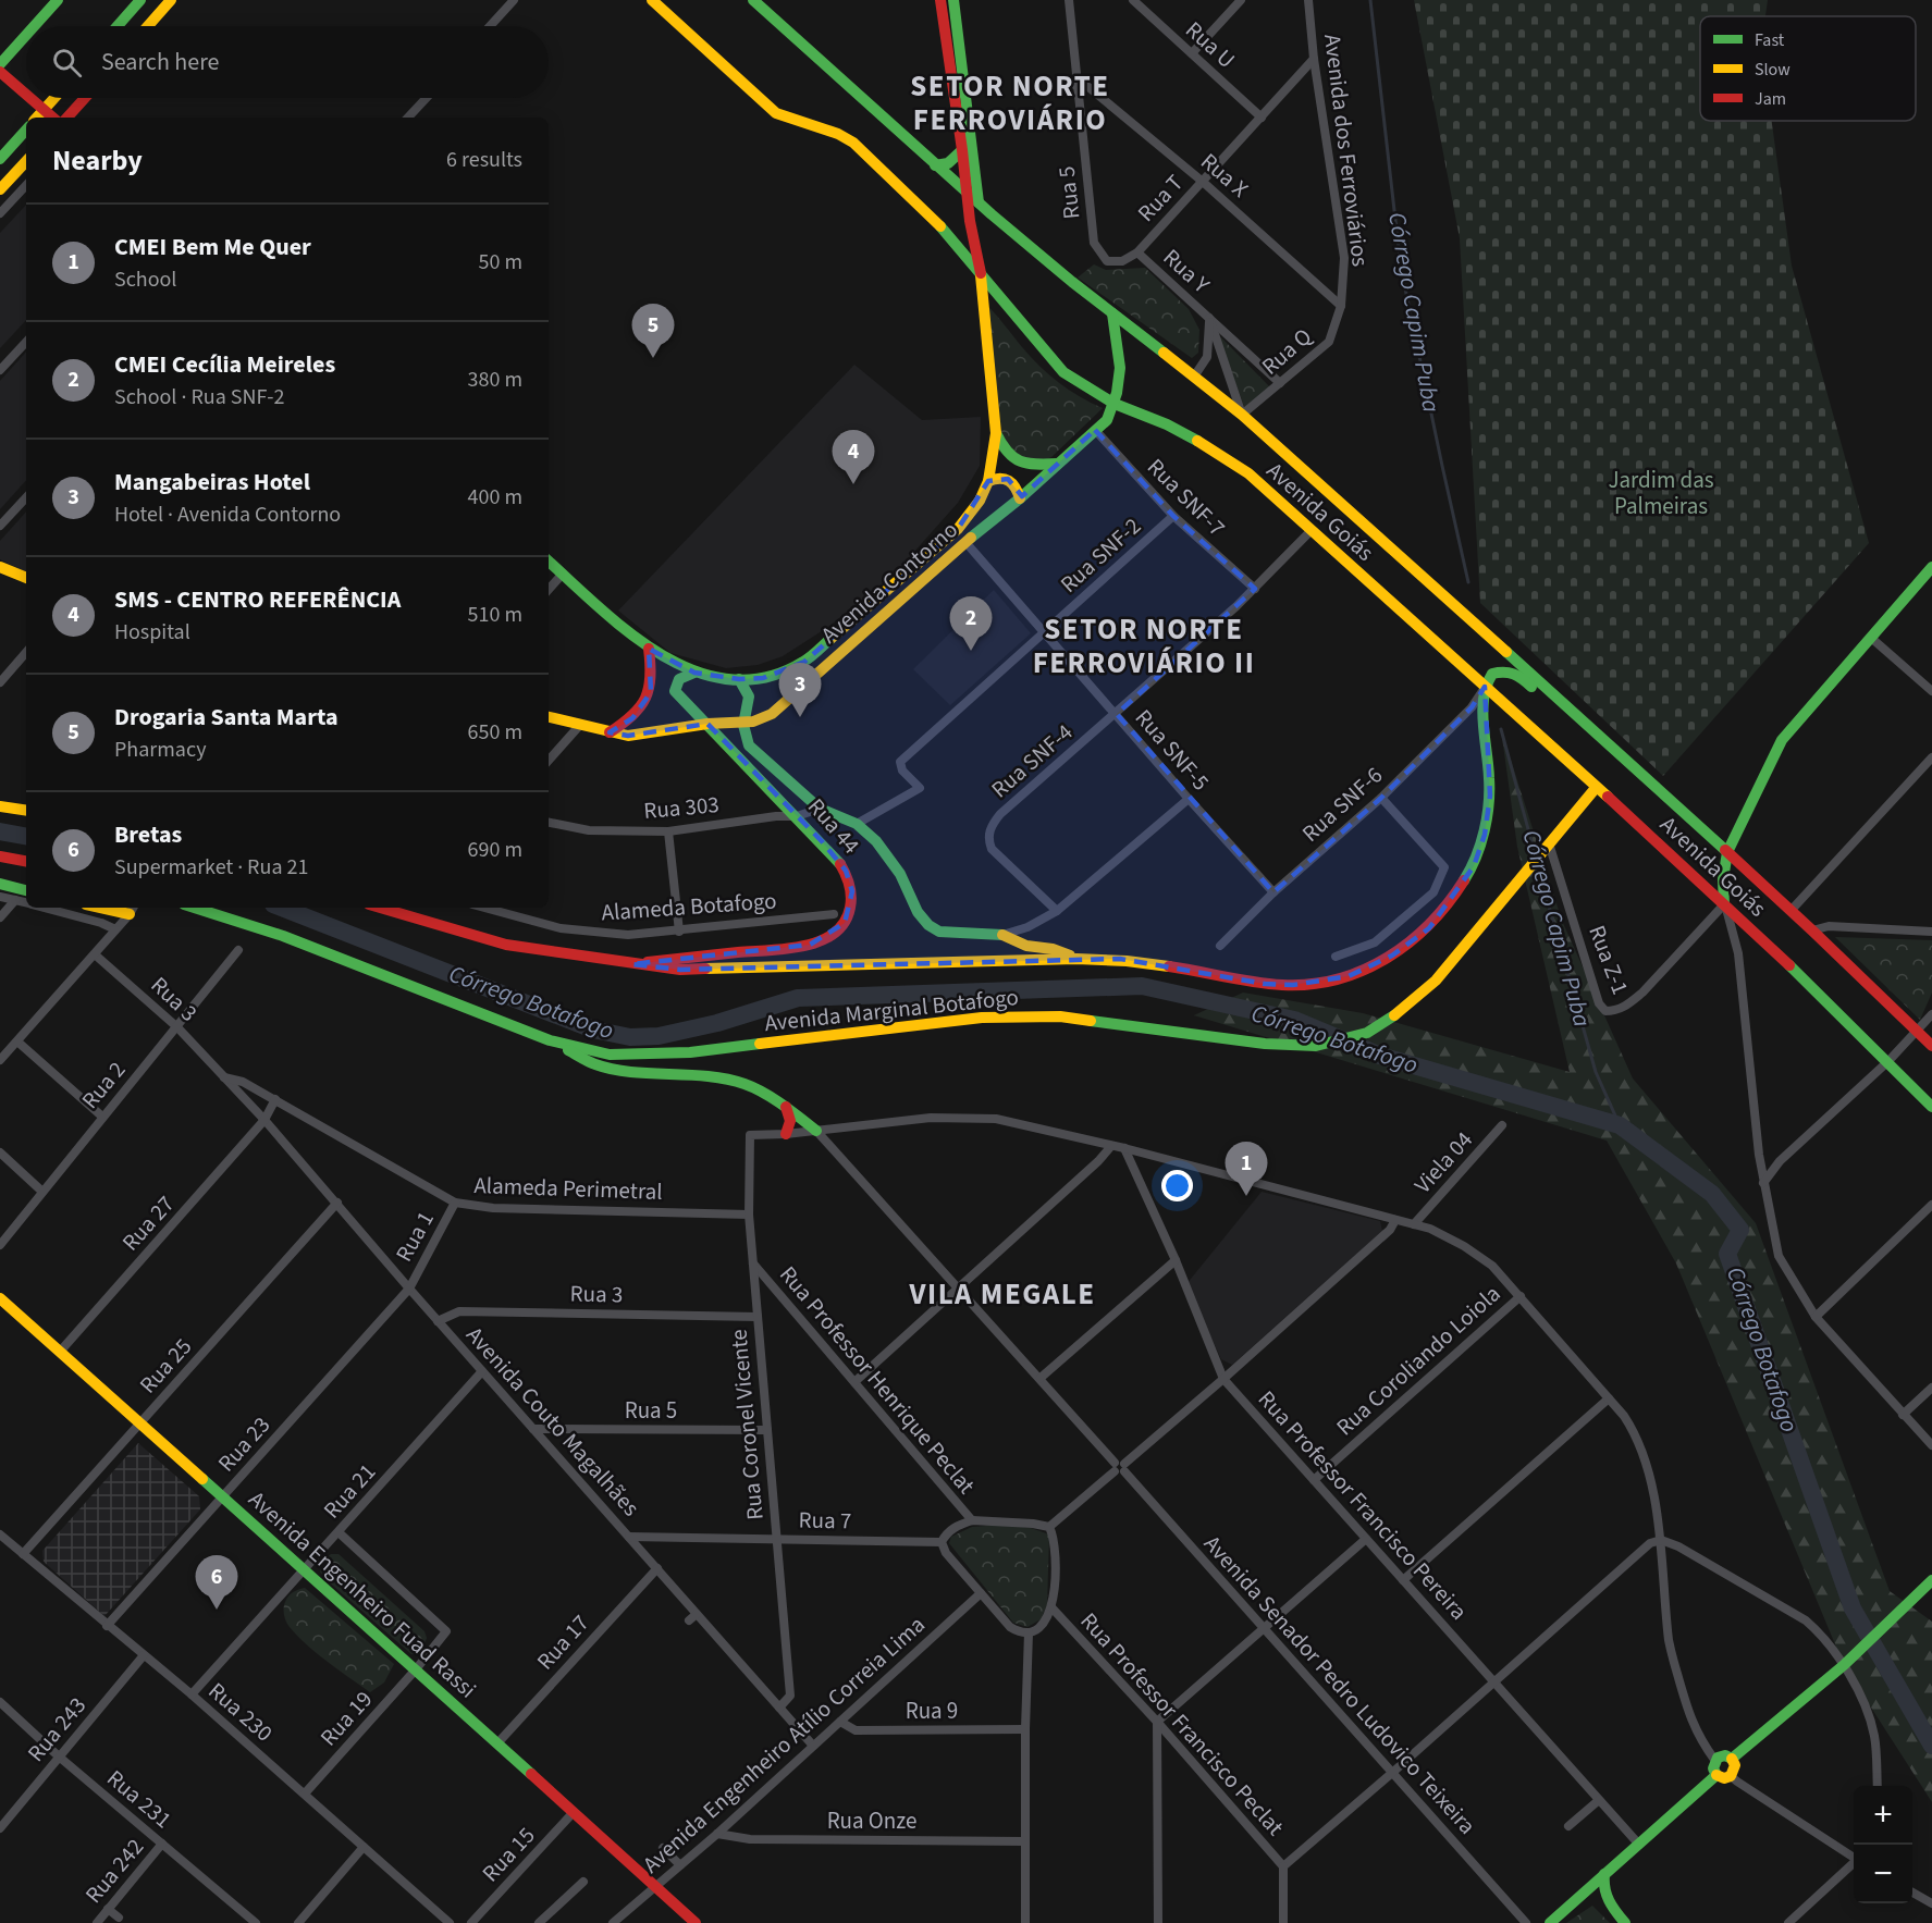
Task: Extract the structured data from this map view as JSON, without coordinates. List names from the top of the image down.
{
  "streets": {
    "main road": [
      "Avenida Goiás",
      "Avenida Contorno",
      "Rua 44",
      "Avenida Marginal Botafogo",
      "Avenida Engenheiro Fuad Rassi"
    ],
    "street": [
      "Rua U",
      "Avenida dos Ferroviários",
      "Rua X",
      "Rua 5",
      "Rua T",
      "Rua Y",
      "Rua Q",
      "Rua SNF-7",
      "Rua SNF-2",
      "Rua SNF-5",
      "Rua SNF-4",
      "Rua SNF-6",
      "Rua 303",
      "Alameda Botafogo",
      "Rua Z-1",
      "Rua 3",
      "Rua 2",
      "Viela 04",
      "Alameda Perimetral",
      "Rua 27",
      "Rua 1",
      "Rua Coroliando Loiola",
      "Rua 25",
      "Rua Professor Henrique Peclat",
      "Avenida Couto Magalhães",
      "Rua Coronel Vicente",
      "Rua 23",
      "Rua 21",
      "Rua Professor Francisco Pereira",
      "Rua 7",
      "Rua 17",
      "Avenida Senador Pedro Ludovico Teixeira",
      "Rua 9",
      "Rua 230",
      "Rua 19",
      "Rua Professor Francisco Peclat",
      "Rua 243",
      "Avenida Engenheiro Atílio Correia Lima",
      "Rua 231",
      "Rua Onze",
      "Rua 15",
      "Rua 242"
    ]
  },
  "crossings": [
    ["Rua U", "Rua T"],
    ["Avenida dos Ferroviários", "Rua X"],
    ["Avenida dos Ferroviários", "Rua T"],
    ["Avenida dos Ferroviários", "Rua Q"],
    ["Rua X", "Rua 5"],
    ["Rua X", "Rua T"],
    ["Rua X", "Rua Q"],
    ["Rua 5", "Rua T"],
    ["Rua 5", "Avenida Couto Magalhães"],
    ["Rua 5", "Rua Coronel Vicente"],
    ["Rua T", "Rua Y"],
    ["Rua Y", "Rua Q"],
    ["Rua Y", "Avenida Goiás"],
    ["Rua Q", "Avenida Goiás"],
    ["Rua SNF-7", "Rua SNF-2"],
    ["Rua SNF-7", "Avenida Contorno"],
    ["Rua SNF-7", "Rua SNF-4"],
    ["Avenida Goiás", "Avenida Contorno"],
    ["Avenida Goiás", "Rua SNF-4"],
    ["Avenida Goiás", "Rua SNF-6"],
    ["Avenida Goiás", "Rua Z-1"],
    ["Avenida Goiás", "Avenida Marginal Botafogo"],
    ["Rua SNF-2", "Rua SNF-5"],
    ["Rua SNF-2", "Rua 44"],
    ["Avenida Contorno", "Rua SNF-5"],
    ["Avenida Contorno", "Rua 44"],
    ["Rua SNF-5", "Rua SNF-4"],
    ["Rua SNF-5", "Rua SNF-6"],
    ["Rua SNF-4", "Rua 44"],
    ["Rua SNF-6", "Avenida Marginal Botafogo"],
    ["Rua 303", "Rua 44"],
    ["Rua 44", "Avenida Marginal Botafogo"],
    ["Rua Z-1", "Avenida Marginal Botafogo"],
    ["Rua 3", "Rua 2"],
    ["Rua 3", "Alameda Perimetral"],
    ["Rua 3", "Avenida Couto Magalhães"],
    ["Rua 3", "Rua Coronel Vicente"],
    ["Alameda Perimetral", "Rua 1"],
    ["Alameda Perimetral", "Avenida Couto Magalhães"],
    ["Alameda Perimetral", "Rua Coronel Vicente"],
    ["Rua 27", "Avenida Couto Magalhães"],
    ["Rua 27", "Avenida Engenheiro Fuad Rassi"],
    ["Rua 1", "Avenida Couto Magalhães"],
    ["Rua 1", "Rua 23"],
    ["Rua Coroliando Loiola", "Rua Professor Francisco Pereira"],
    ["Rua 25", "Avenida Couto Magalhães"],
    ["Rua 25", "Avenida Engenheiro Fuad Rassi"],
    ["Rua 25", "Rua 230"],
    ["Rua Professor Henrique Peclat", "Rua Coronel Vicente"],
    ["Avenida Couto Magalhães", "Rua Coronel Vicente"],
    ["Avenida Couto Magalhães", "Rua 23"],
    ["Avenida Couto Magalhães", "Rua 21"],
    ["Avenida Couto Magalhães", "Rua 7"],
    ["Avenida Couto Magalhães", "Rua 17"],
    ["Avenida Couto Magalhães", "Avenida Engenheiro Atílio Correia Lima"],
    ["Rua Coronel Vicente", "Rua 7"],
    ["Rua 23", "Avenida Engenheiro Fuad Rassi"],
    ["Rua 23", "Rua 230"],
    ["Rua 21", "Avenida Engenheiro Fuad Rassi"],
    ["Rua 21", "Rua 230"],
    ["Rua 21", "Rua 19"],
    ["Avenida Engenheiro Fuad Rassi", "Rua 17"],
    ["Avenida Engenheiro Fuad Rassi", "Rua 19"],
    ["Avenida Engenheiro Fuad Rassi", "Avenida Engenheiro Atílio Correia Lima"],
    ["Avenida Engenheiro Fuad Rassi", "Rua 15"],
    ["Rua 9", "Avenida Engenheiro Atílio Correia Lima"],
    ["Rua 230", "Rua 19"],
    ["Rua 230", "Rua 243"],
    ["Rua 243", "Rua 231"],
    ["Avenida Engenheiro Atílio Correia Lima", "Rua Onze"],
    ["Rua 231", "Rua 242"]
  ],
  "districts": ["SETOR NORTE FERROVIÁRIO", "SETOR NORTE FERROVIÁRIO II", "VILA MEGALE"],
  "water": ["Córrego Capim Puba", "Córrego Botafogo"],
  "parks": ["Jardim das Palmeiras"],
  "legend": ["Fast", "Slow", "Jam"],
  "page": {
    "search": "Search here",
    "heading": ["Nearby", "6 results"],
    "list": [
      {
        "mark": "1",
        "name": "CMEI Bem Me Quer",
        "note": "School",
        "value": "50 m"
      },
      {
        "mark": "2",
        "name": "CMEI Cecília Meireles",
        "note": "School · Rua SNF-2",
        "value": "380 m"
      },
      {
        "mark": "3",
        "name": "Mangabeiras Hotel",
        "note": "Hotel · Avenida Contorno",
        "value": "400 m"
      },
      {
        "mark": "4",
        "name": "SMS - CENTRO REFERÊNCIA",
        "note": "Hospital",
        "value": "510 m"
      },
      {
        "mark": "5",
        "name": "Drogaria Santa Marta",
        "note": "Pharmacy",
        "value": "650 m"
      },
      {
        "mark": "6",
        "name": "Bretas",
        "note": "Supermarket · Rua 21",
        "value": "690 m"
      }
    ],
    "pins": [
      "5",
      "4",
      "2",
      "3",
      "1",
      "6"
    ],
    "map_buttons": ["+", "−"]
  }
}
